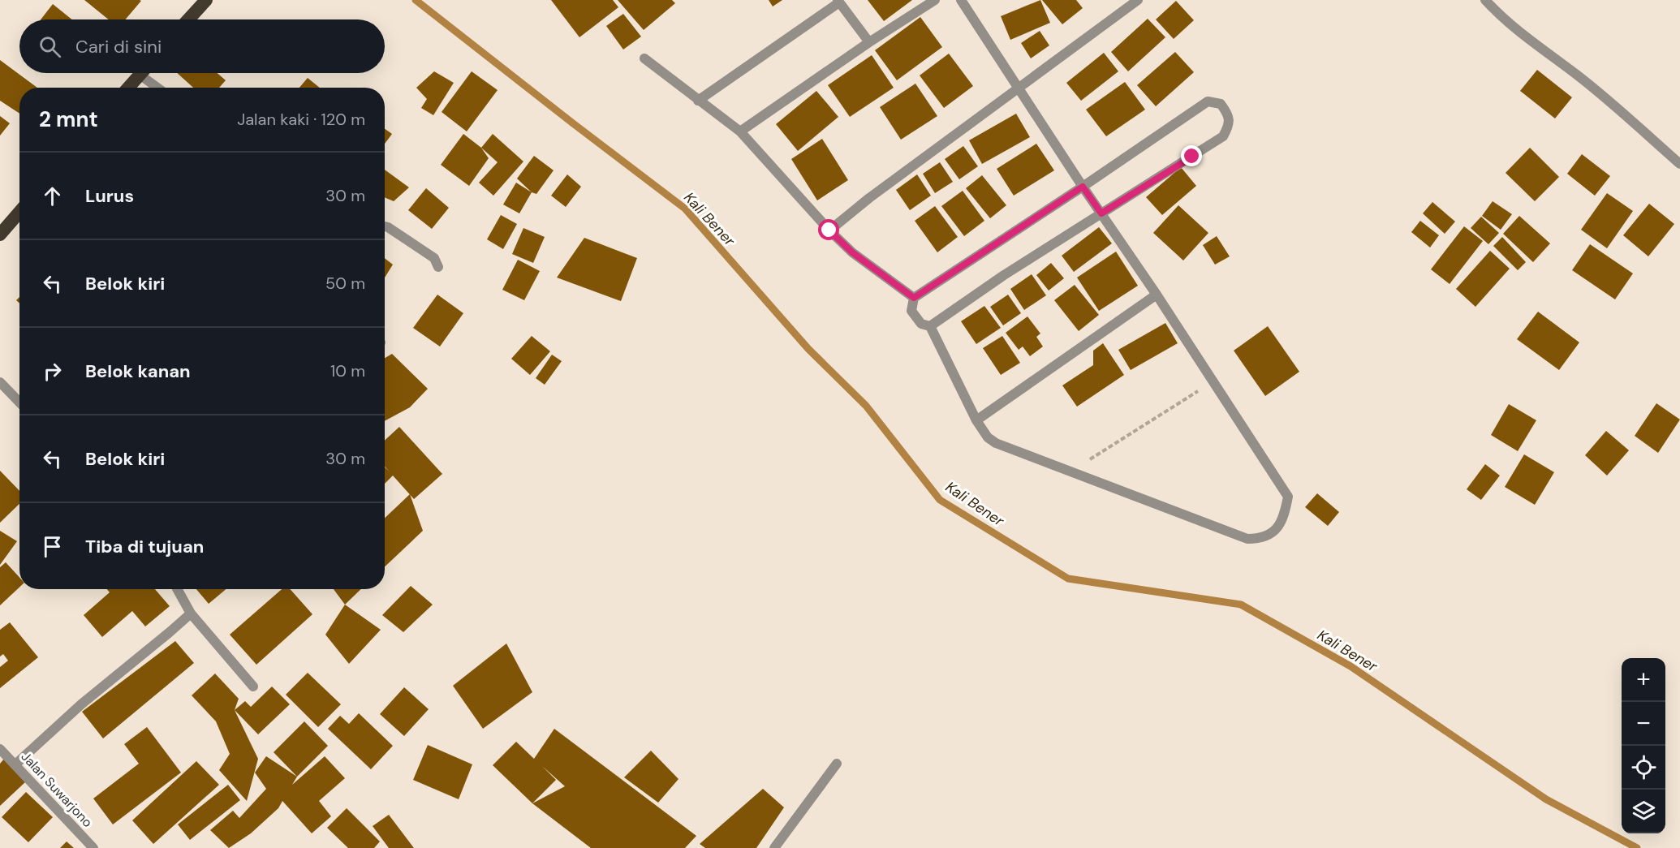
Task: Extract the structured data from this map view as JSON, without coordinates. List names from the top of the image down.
{
  "streets": {
    "street": ["Jalan Suwarjono"]
  },
  "water": ["Kali Bener"],
  "page": {
    "search": "Cari di sini",
    "heading": ["2 mnt", "Jalan kaki · 120 m"],
    "list": [
      ["Lurus", "30 m"],
      ["Belok kiri", "50 m"],
      ["Belok kanan", "10 m"],
      ["Belok kiri", "30 m"],
      "Tiba di tujuan"
    ],
    "map_buttons": ["+", "−"]
  }
}
